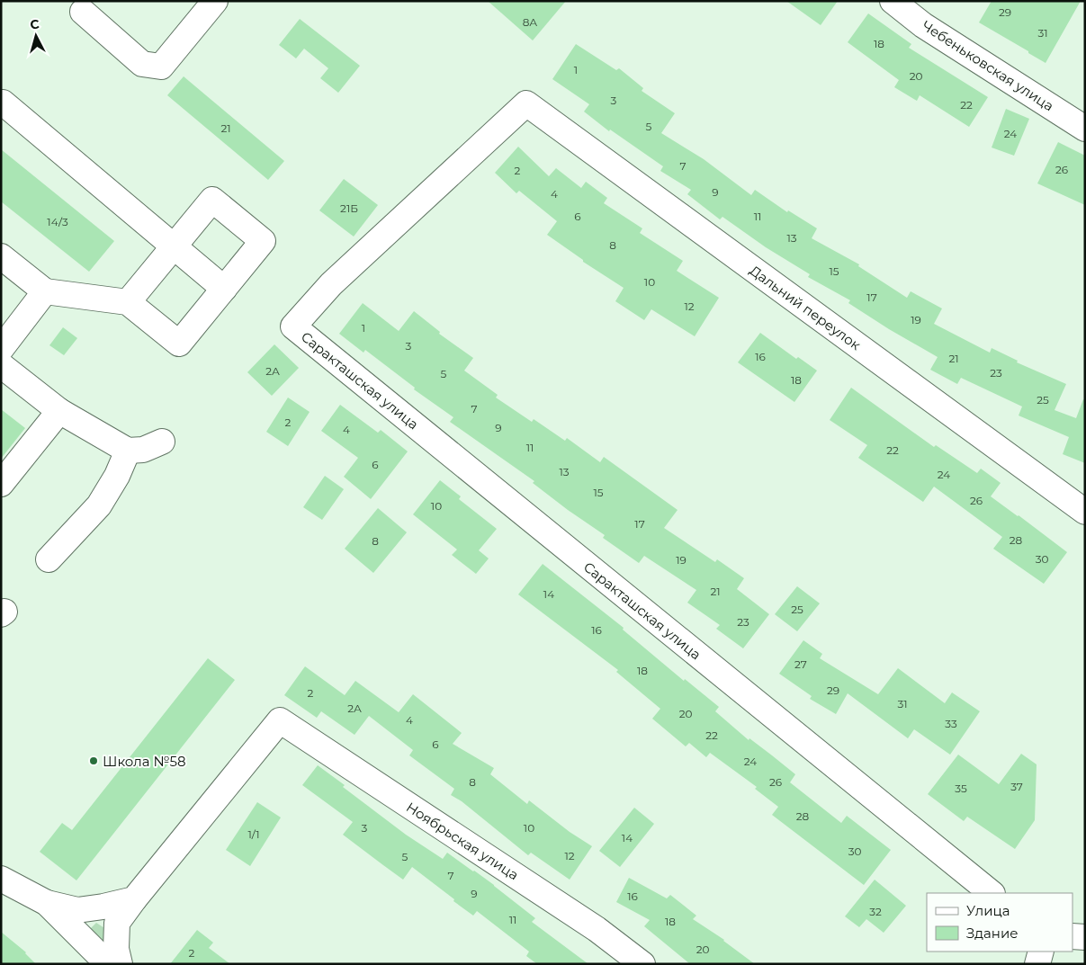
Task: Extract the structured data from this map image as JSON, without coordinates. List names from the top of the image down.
{
  "streets": {
    "street": [
      "Чебеньковская улица",
      "Дальний переулок",
      "Саракташская улица",
      "Ноябрьская улица"
    ]
  },
  "crossings": [
    ["Дальний переулок", "Саракташская улица"]
  ],
  "places": ["Школа №58"],
  "house_numbers": [
    "29",
    "8А",
    "31",
    "18",
    "1",
    "20",
    "3",
    "22",
    "5",
    "21",
    "24",
    "7",
    "26",
    "2",
    "9",
    "4",
    "21Б",
    "6",
    "11",
    "14/3",
    "13",
    "8",
    "15",
    "10",
    "17",
    "12",
    "19",
    "1",
    "3",
    "16",
    "21",
    "2А",
    "23",
    "5",
    "18",
    "25",
    "7",
    "2",
    "9",
    "4",
    "11",
    "22",
    "6",
    "13",
    "24",
    "15",
    "26",
    "10",
    "17",
    "28",
    "8",
    "30",
    "19",
    "21",
    "14",
    "25",
    "23",
    "16",
    "27",
    "18",
    "29",
    "2",
    "31",
    "2А",
    "20",
    "4",
    "33",
    "22",
    "6",
    "24",
    "8",
    "26",
    "37",
    "35",
    "28",
    "3",
    "10",
    "1/1",
    "14",
    "30",
    "12",
    "5",
    "7",
    "9",
    "16",
    "32",
    "11",
    "18",
    "20",
    "2"
  ],
  "legend": ["Улица", "Здание"],
  "north": "top"
}
